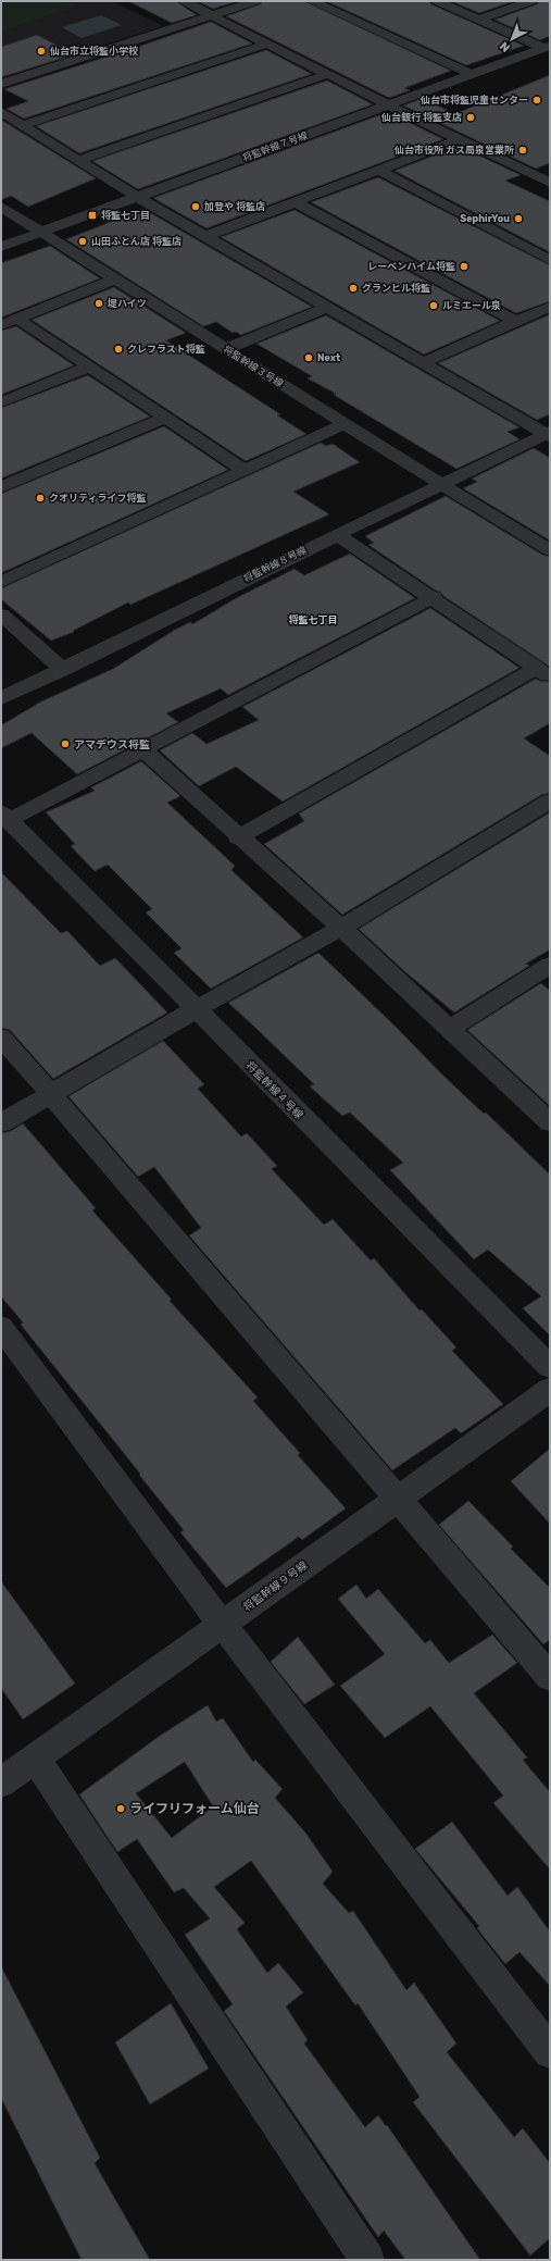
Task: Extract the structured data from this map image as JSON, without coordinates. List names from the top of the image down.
{
  "streets": {
    "street": [
      "将監幹線７号線",
      "将監幹線３号線",
      "将監幹線８号線",
      "将監幹線４号線",
      "将監幹線９号線"
    ]
  },
  "crossings": [
    ["将監幹線７号線", "将監幹線３号線"],
    ["将監幹線３号線", "将監幹線８号線"]
  ],
  "districts": ["将監七丁目"],
  "places": {
    "other": [
      "仙台市立将監小学校",
      "仙台市将監児童センター",
      "仙台銀行 将監支店",
      "仙台市役所 ガス局泉営業所",
      "加登や 将監店",
      "SephirYou",
      "山田ふとん店 将監店",
      "レーベンハイム将監",
      "グランヒル将監",
      "堤ハイツ",
      "ルミエール泉",
      "クレフラスト将監",
      "Next",
      "クオリティライフ将監",
      "アマデウス将監",
      "ライフリフォーム仙台"
    ],
    "transit": ["将監七丁目"]
  },
  "north": "bottom left"
}
